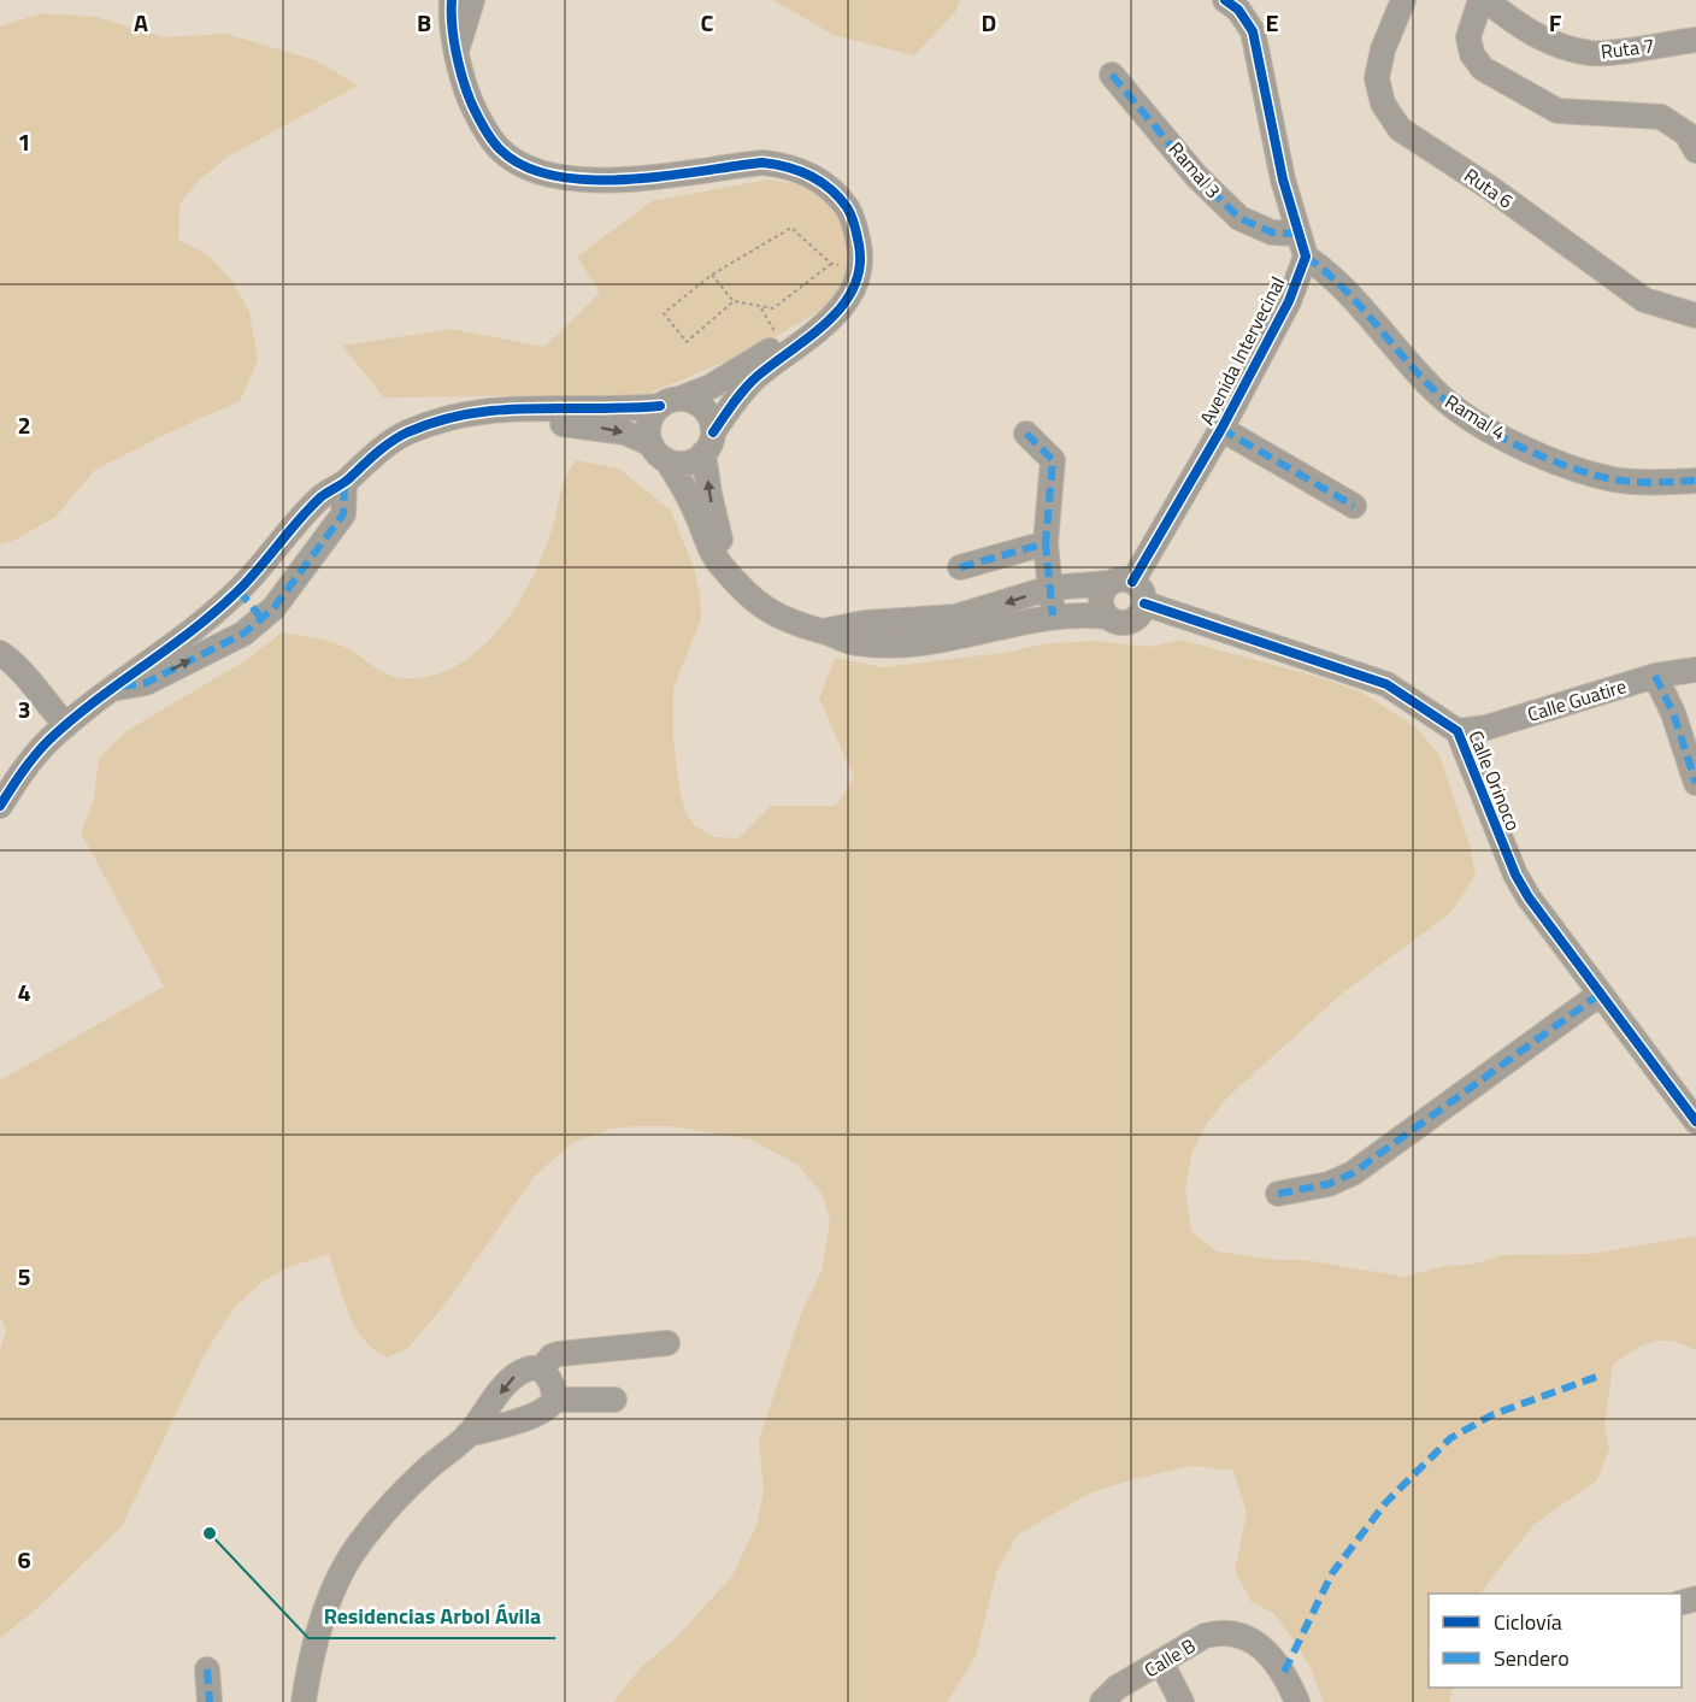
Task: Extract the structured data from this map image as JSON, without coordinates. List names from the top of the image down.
{
  "streets": {
    "street": [
      "Ruta 7",
      "Ramal 3",
      "Ruta 6",
      "Avenida Intervecinal",
      "Ramal 4",
      "Calle Guatire",
      "Calle Orinoco",
      "Calle B"
    ]
  },
  "crossings": [
    ["Avenida Intervecinal", "Ramal 4"],
    ["Avenida Intervecinal", "Calle Orinoco"],
    ["Calle Guatire", "Calle Orinoco"]
  ],
  "places": ["Residencias Arbol Ávila"],
  "legend": ["Ciclovía", "Sendero"],
  "grid": {
    "columns": [
      "A",
      "B",
      "C",
      "D",
      "E",
      "F"
    ],
    "rows": [
      "1",
      "2",
      "3",
      "4",
      "5",
      "6"
    ]
  }
}
